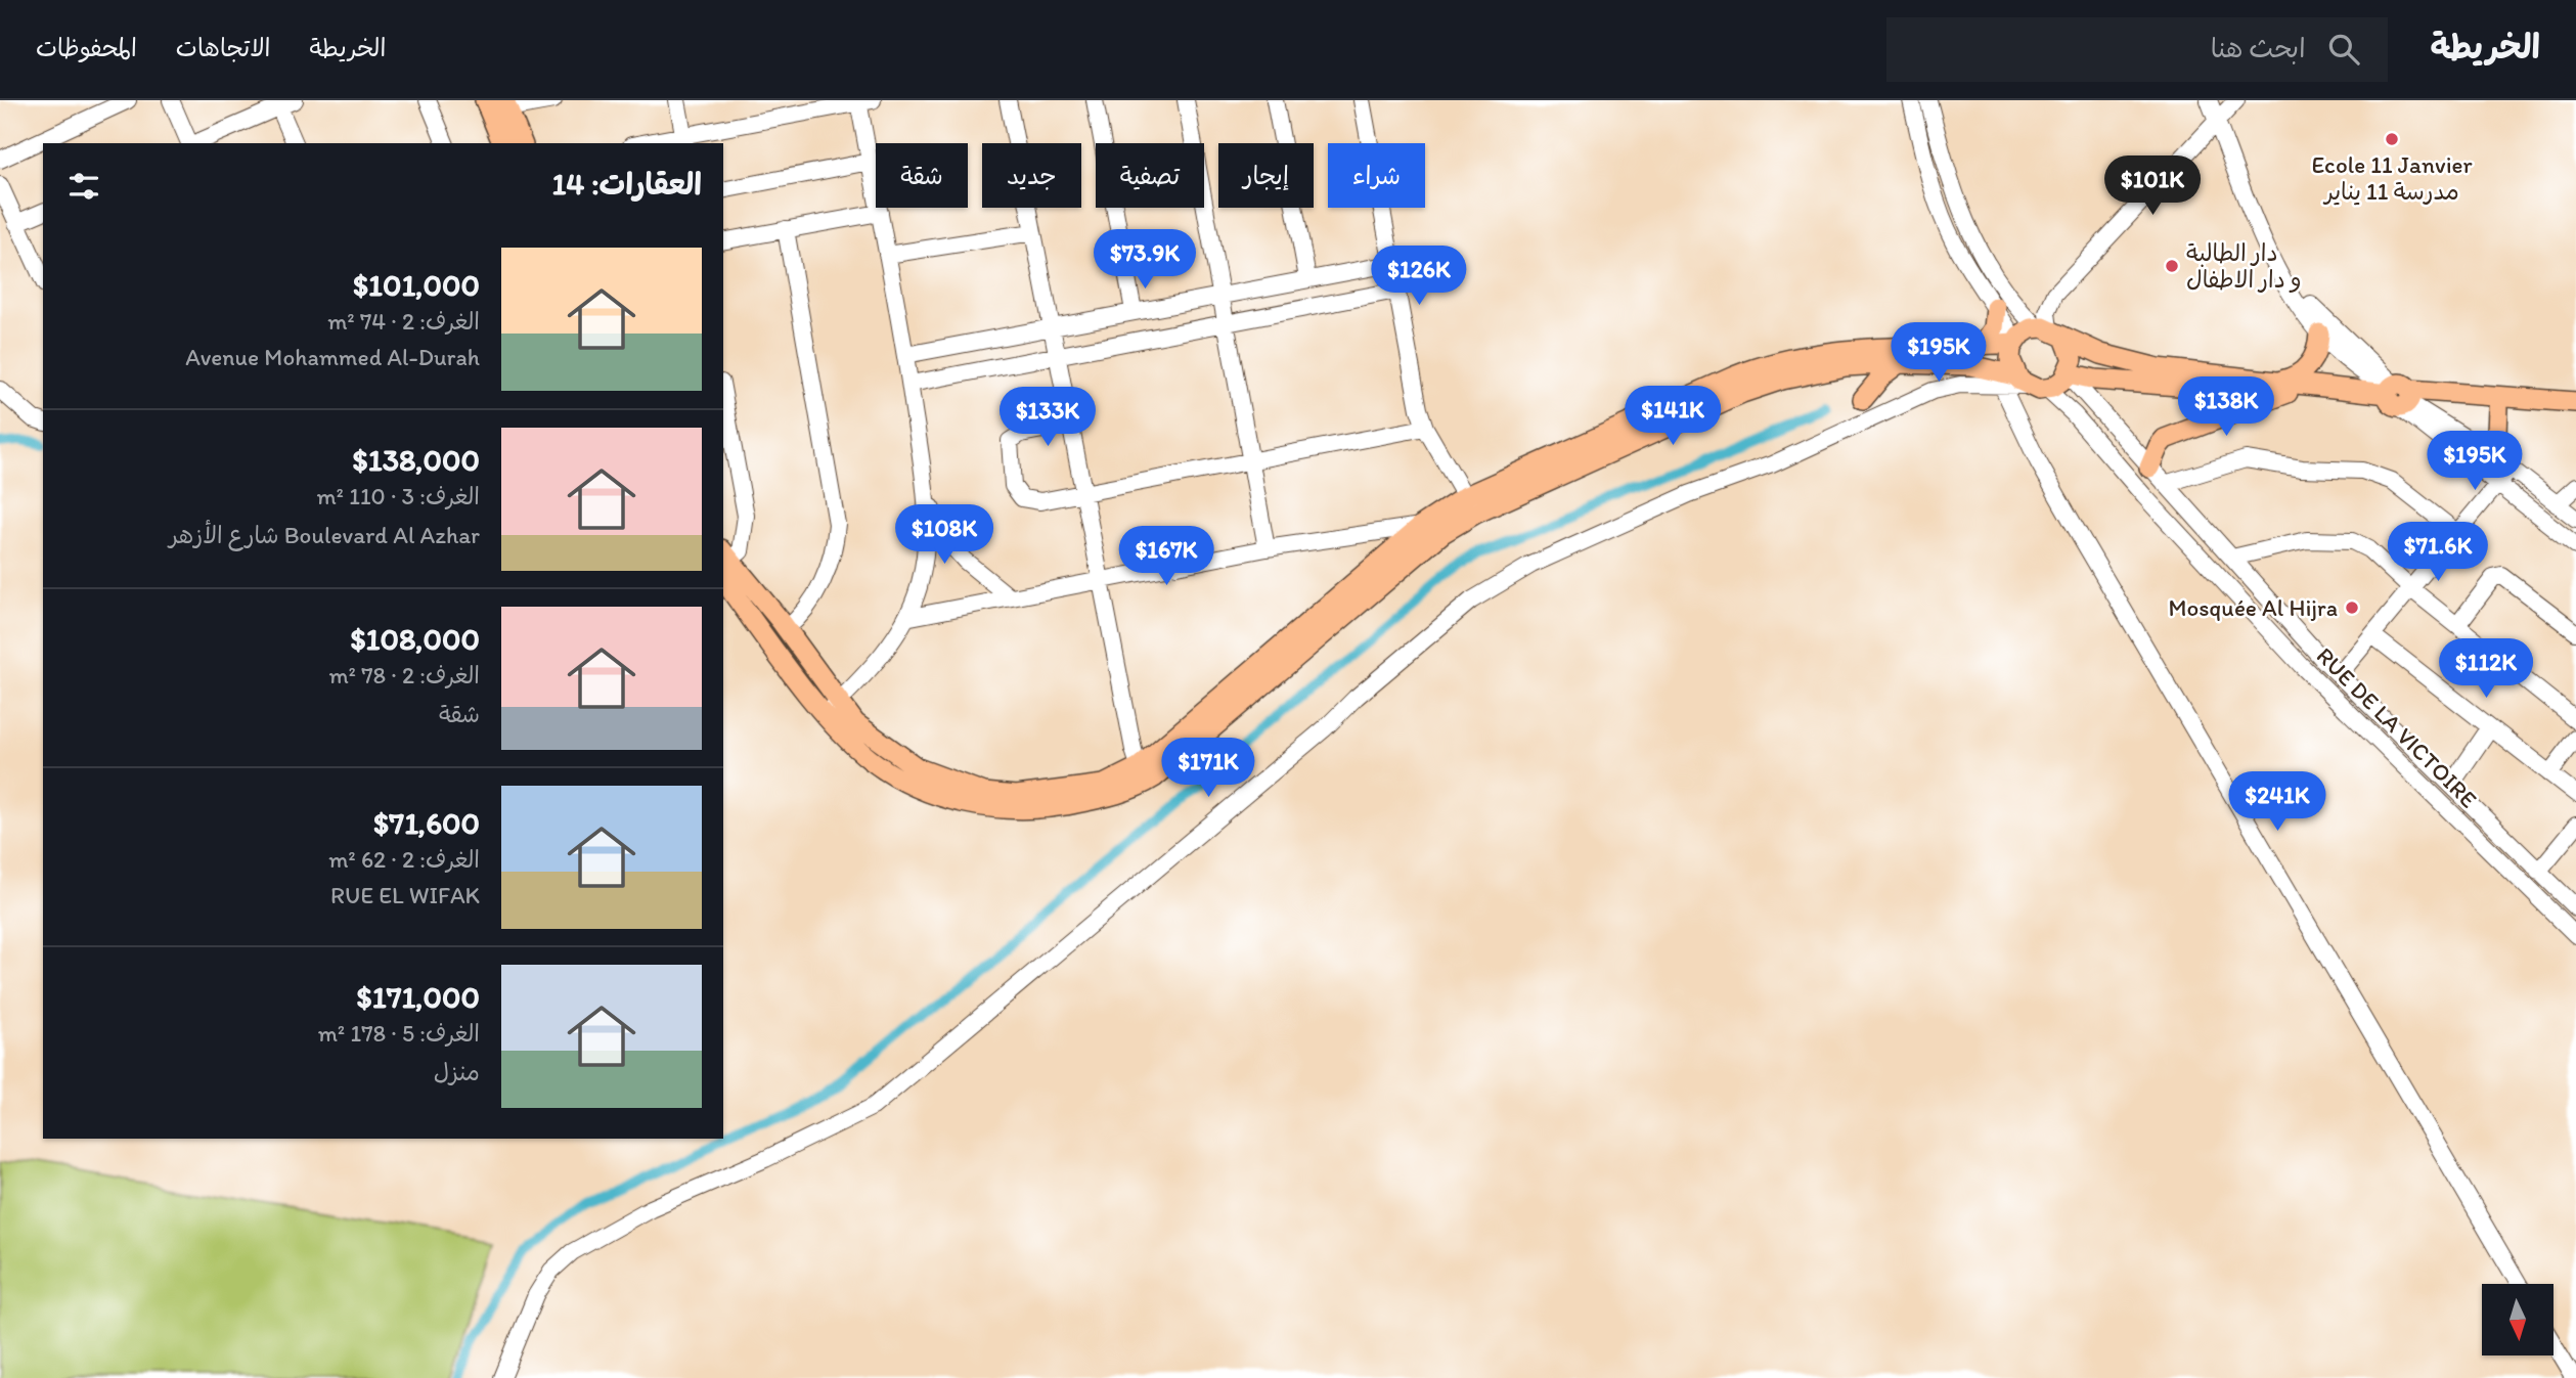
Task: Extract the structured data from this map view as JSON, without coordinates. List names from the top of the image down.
{
  "streets": {
    "street": ["RUE DE LA VICTOIRE"]
  },
  "places": ["Ecole 11 Janvier مدرسة 11 يناير", "دار الطالبة و دار الاطفال", "Mosquée Al Hijra"],
  "north": "bottom",
  "page": {
    "header": "الخريطة",
    "search": "ابحث هنا",
    "nav": ["الخريطة", "الاتجاهات", "المحفوظات"],
    "chip": [
      "شراء",
      "إيجار",
      "تصفية",
      "جديد",
      "شقة"
    ],
    "heading": "العقارات: 14",
    "price": [
      "$101K",
      "$73.9K",
      "$126K",
      "$195K",
      "$138K",
      "$141K",
      "$133K",
      "$195K",
      "$108K",
      "$71.6K",
      "$167K",
      "$112K",
      "$171K",
      "$241K"
    ],
    "list": [
      {
        "name": "$101,000",
        "note": "الغرف: 2 · 74 m² · Avenue Mohammed Al-Durah"
      },
      {
        "name": "$138,000",
        "note": "الغرف: 3 · 110 m² · Boulevard Al Azhar شارع الأزهر"
      },
      {
        "name": "$108,000",
        "note": "الغرف: 2 · 78 m² · شقة"
      },
      {
        "name": "$71,600",
        "note": "الغرف: 2 · 62 m² · RUE EL WIFAK"
      },
      {
        "name": "$171,000",
        "note": "الغرف: 5 · 178 m² · منزل"
      }
    ]
  }
}
